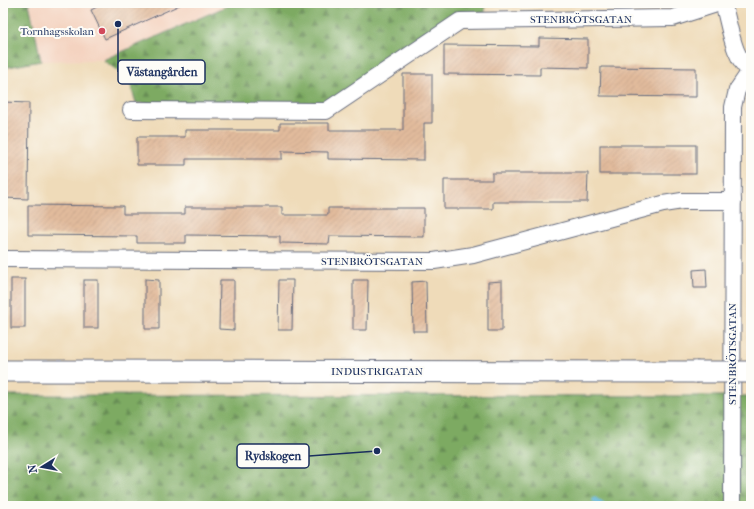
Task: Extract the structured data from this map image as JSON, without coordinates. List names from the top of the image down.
{
  "streets": {
    "main road": ["INDUSTRIGATAN"],
    "street": ["STENBRÖTSGATAN"]
  },
  "places": ["Västangården", "Tornhagsskolan", "Rydskogen"],
  "north": "left"
}
